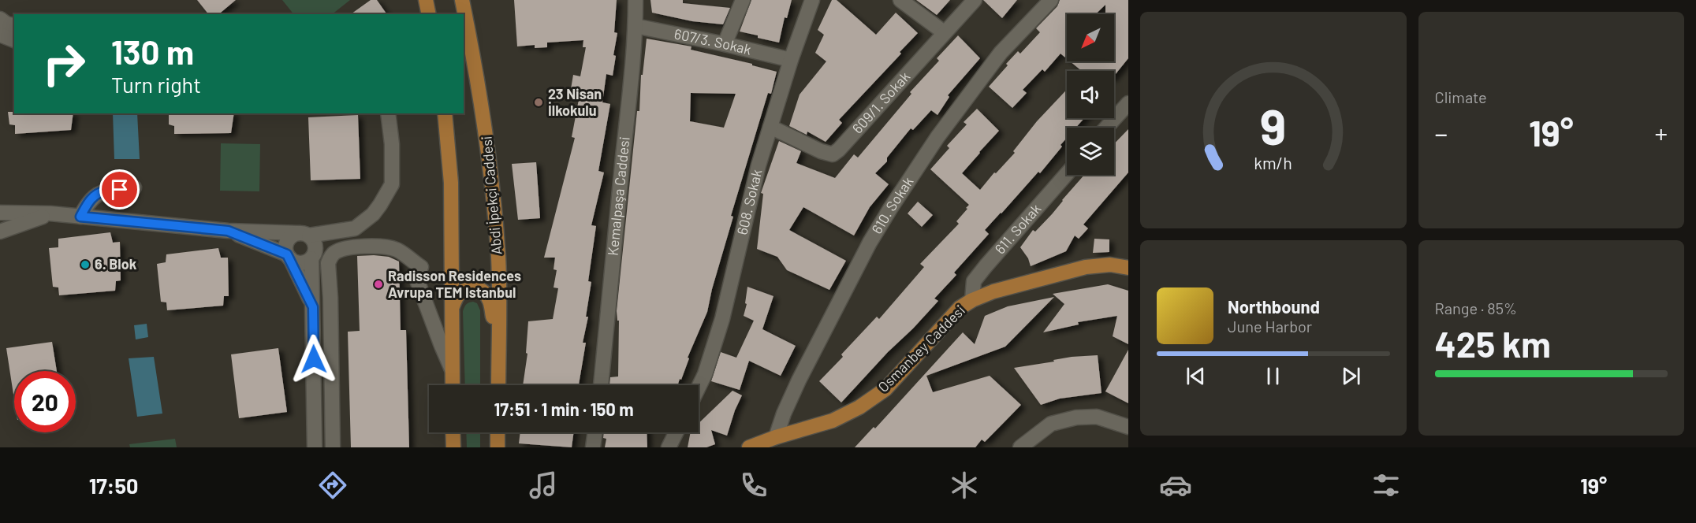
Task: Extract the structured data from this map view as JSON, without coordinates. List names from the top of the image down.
{
  "streets": {
    "main road": ["Abdi İpekçi Caddesi", "Osmanbey Caddesi"],
    "street": [
      "607/3. Sokak",
      "609/1. Sokak",
      "Kemalpaşa Caddesi",
      "608. Sokak",
      "610. Sokak",
      "611. Sokak"
    ]
  },
  "crossings": [
    ["607/3. Sokak", "Kemalpaşa Caddesi"],
    ["607/3. Sokak", "608. Sokak"],
    ["609/1. Sokak", "608. Sokak"],
    ["610. Sokak", "Osmanbey Caddesi"],
    ["611. Sokak", "Osmanbey Caddesi"]
  ],
  "places": ["23 Nisan İlkokulu", "6. Blok", "Radisson Residences Avrupa TEM Istanbul"],
  "north": "bottom left",
  "page": {
    "tile": [
      "Climate",
      ["Range · 85%", "425 km"]
    ],
    "turn": ["130 m", "Turn right"],
    "heat": ["−", "19°", "+"],
    "song": ["Northbound", "June Harbor"],
    "limit": "20",
    "trip": "17:51 · 1 min · 150 m",
    "tabs": ["17:50", "19°"],
    "gauge": ["9", "km/h"]
  }
}
